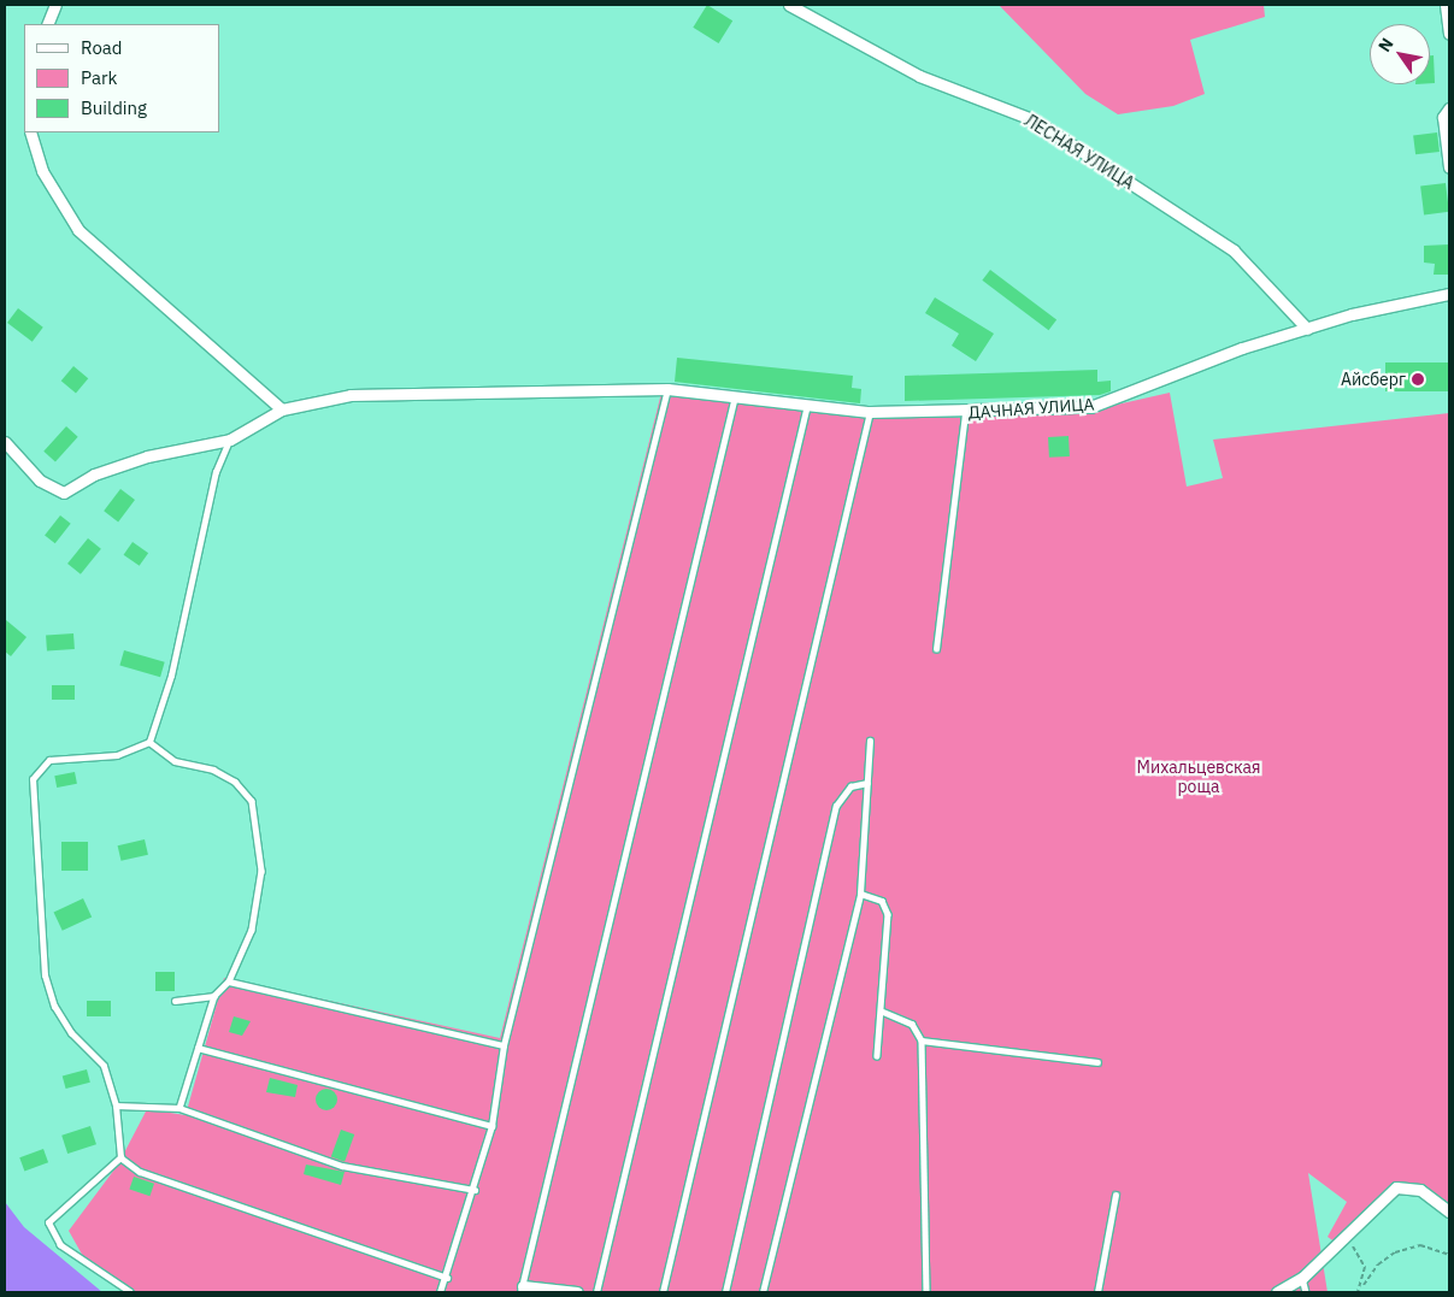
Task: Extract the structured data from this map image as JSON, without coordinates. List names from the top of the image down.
{
  "streets": {
    "street": ["ЛЕСНАЯ УЛИЦА", "ДАЧНАЯ УЛИЦА"]
  },
  "crossings": [
    ["ЛЕСНАЯ УЛИЦА", "ДАЧНАЯ УЛИЦА"]
  ],
  "parks": ["Михальцевская роща"],
  "places": ["Айсберг"],
  "legend": ["Road", "Park", "Building"],
  "north": "top left"
}
